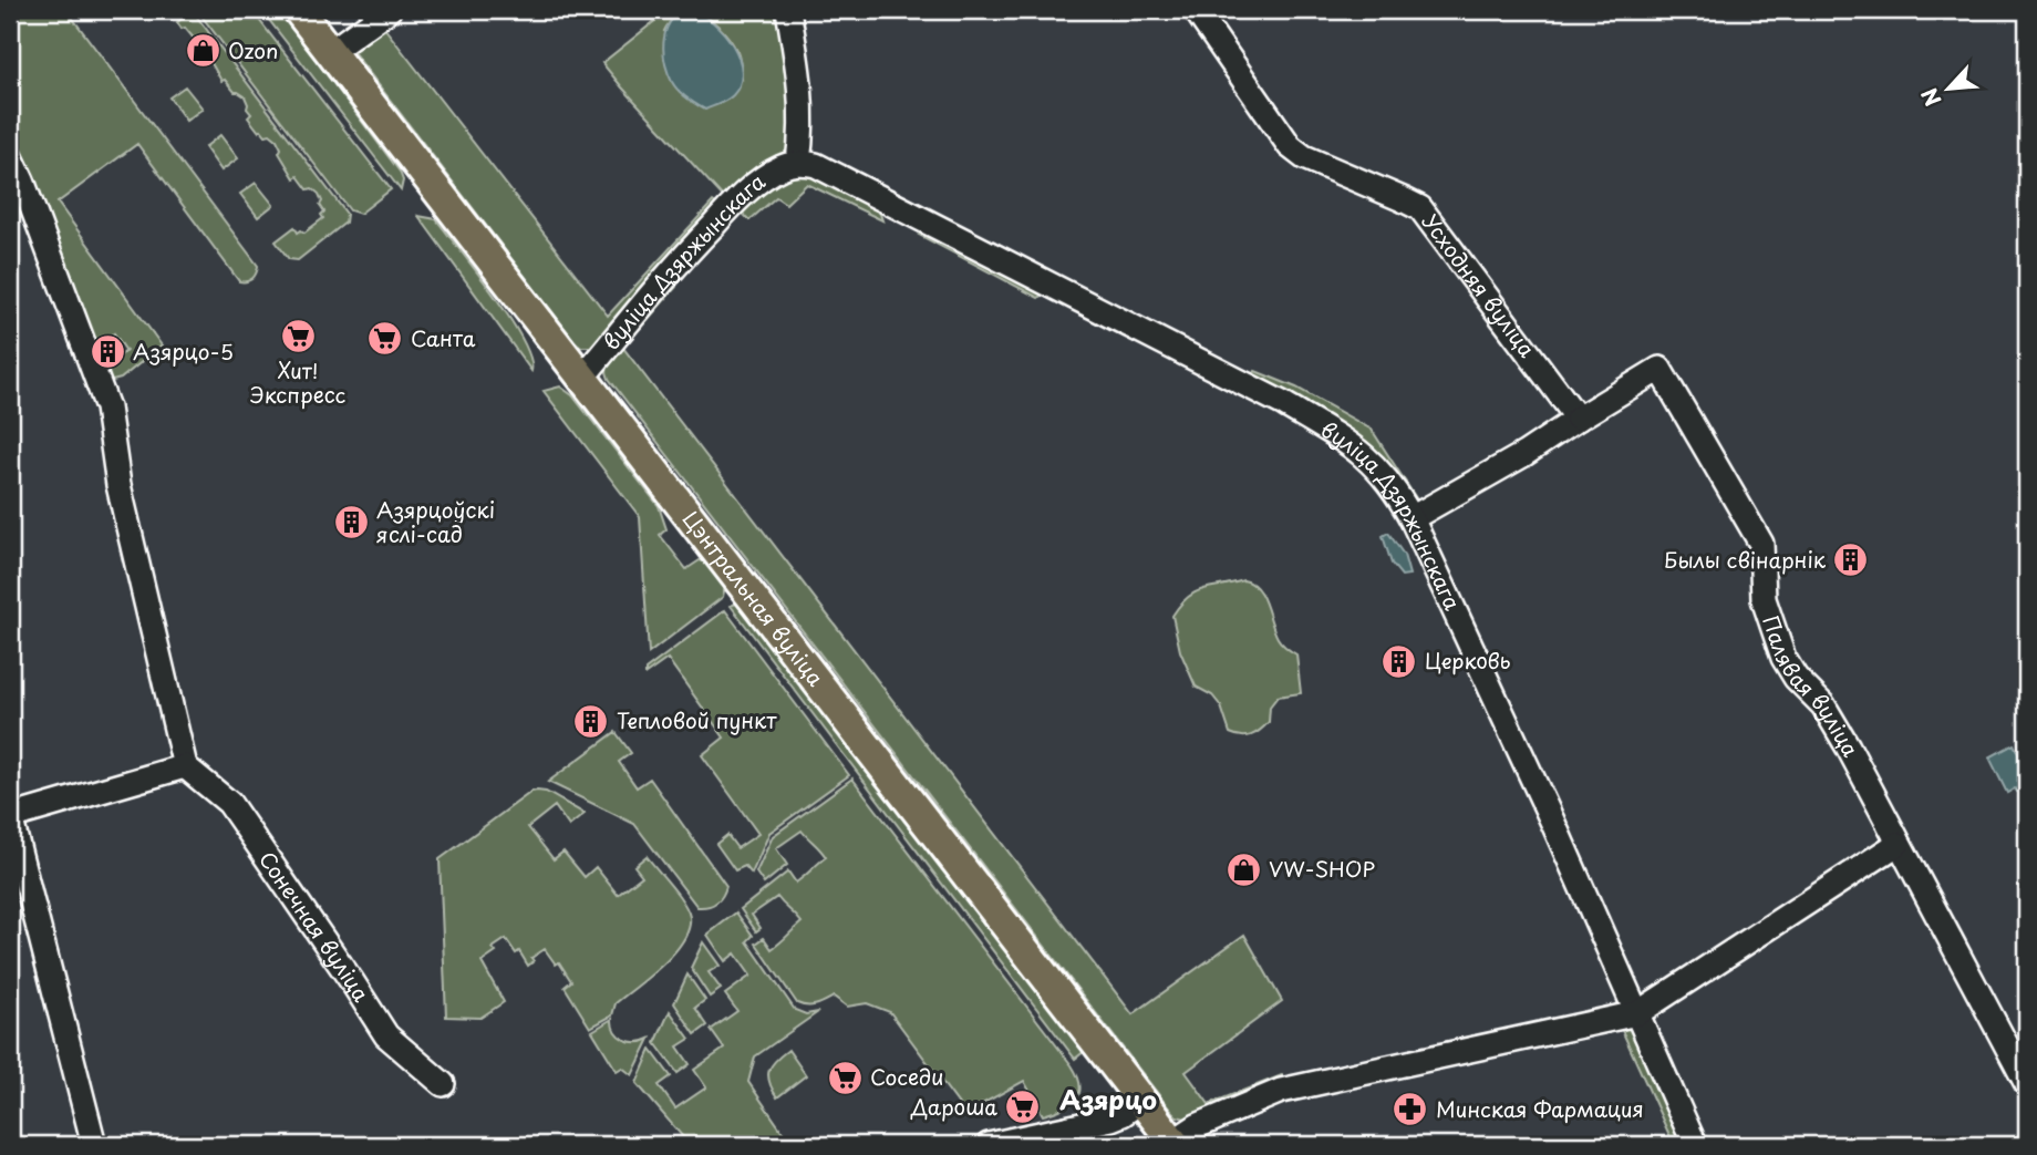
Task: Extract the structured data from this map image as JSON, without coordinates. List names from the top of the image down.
{
  "streets": {
    "main road": ["Цэнтральная вуліца"],
    "street": [
      "вуліца Дзяржынскага",
      "Усходняя вуліца",
      "Палявая вуліца",
      "Сонечная вуліца"
    ]
  },
  "crossings": [
    ["вуліца Дзяржынскага", "Цэнтральная вуліца"],
    ["Усходняя вуліца", "Палявая вуліца"]
  ],
  "districts": ["Азярцо"],
  "places": {
    "shop": ["Ozon", "VW-SHOP"],
    "supermarket": [
      "Хит! Экспресс",
      "Санта",
      "Соседи",
      "Дароша"
    ],
    "building": [
      "Азярцо-5",
      "Азярцоўскі яслі-сад",
      "Былы свінарнік",
      "Церковь",
      "Тепловой пункт"
    ],
    "pharmacy": ["Минская Фармация"]
  },
  "north": "bottom left"
}
